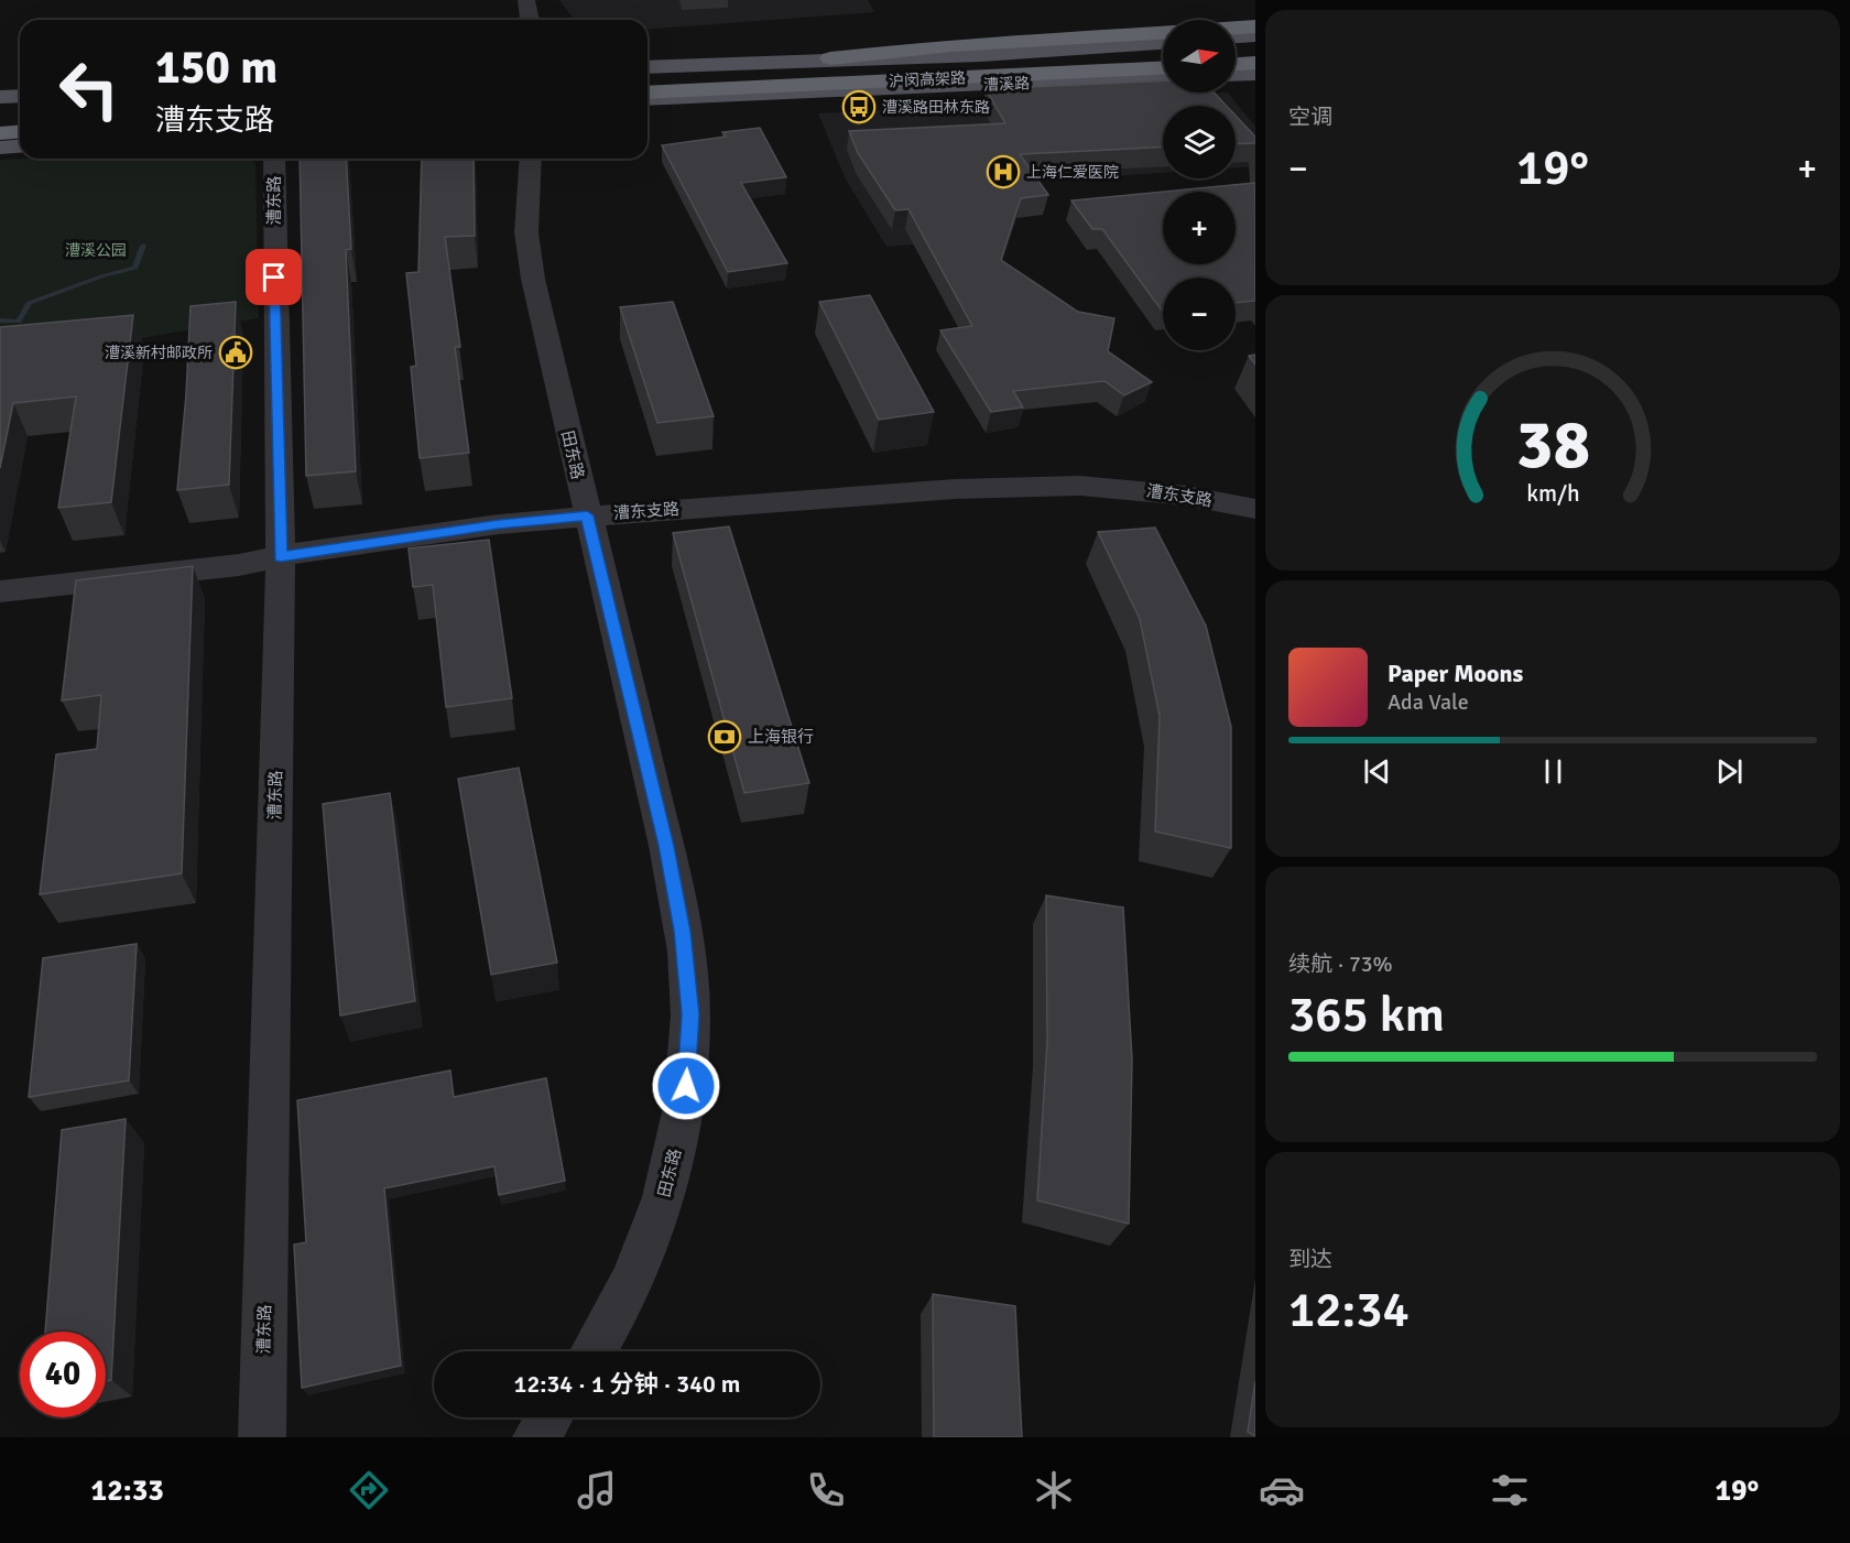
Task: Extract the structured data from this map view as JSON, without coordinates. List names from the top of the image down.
{
  "streets": {
    "highway": ["沪闵高架路"],
    "main road": ["漕溪路"],
    "street": ["漕东路", "田东路", "漕东支路"]
  },
  "crossings": [
    ["漕东路", "漕东支路"],
    ["田东路", "漕东支路"]
  ],
  "parks": ["漕溪公园"],
  "places": {
    "bus stop": ["漕溪路田林东路"],
    "hospital": ["上海仁爱医院"],
    "public building": ["漕溪新村邮政所"],
    "bank": ["上海银行"]
  },
  "north": "right",
  "page": {
    "tile": [
      "空调",
      ["续航 · 73%", "365 km"],
      ["到达", "12:34"]
    ],
    "map_buttons": ["+", "−"],
    "turn": ["150 m", "漕东支路"],
    "heat": ["−", "19°", "+"],
    "song": ["Paper Moons", "Ada Vale"],
    "limit": "40",
    "trip": "12:34 · 1 分钟 · 340 m",
    "tabs": ["12:33", "19°"],
    "gauge": ["38", "km/h"]
  }
}
